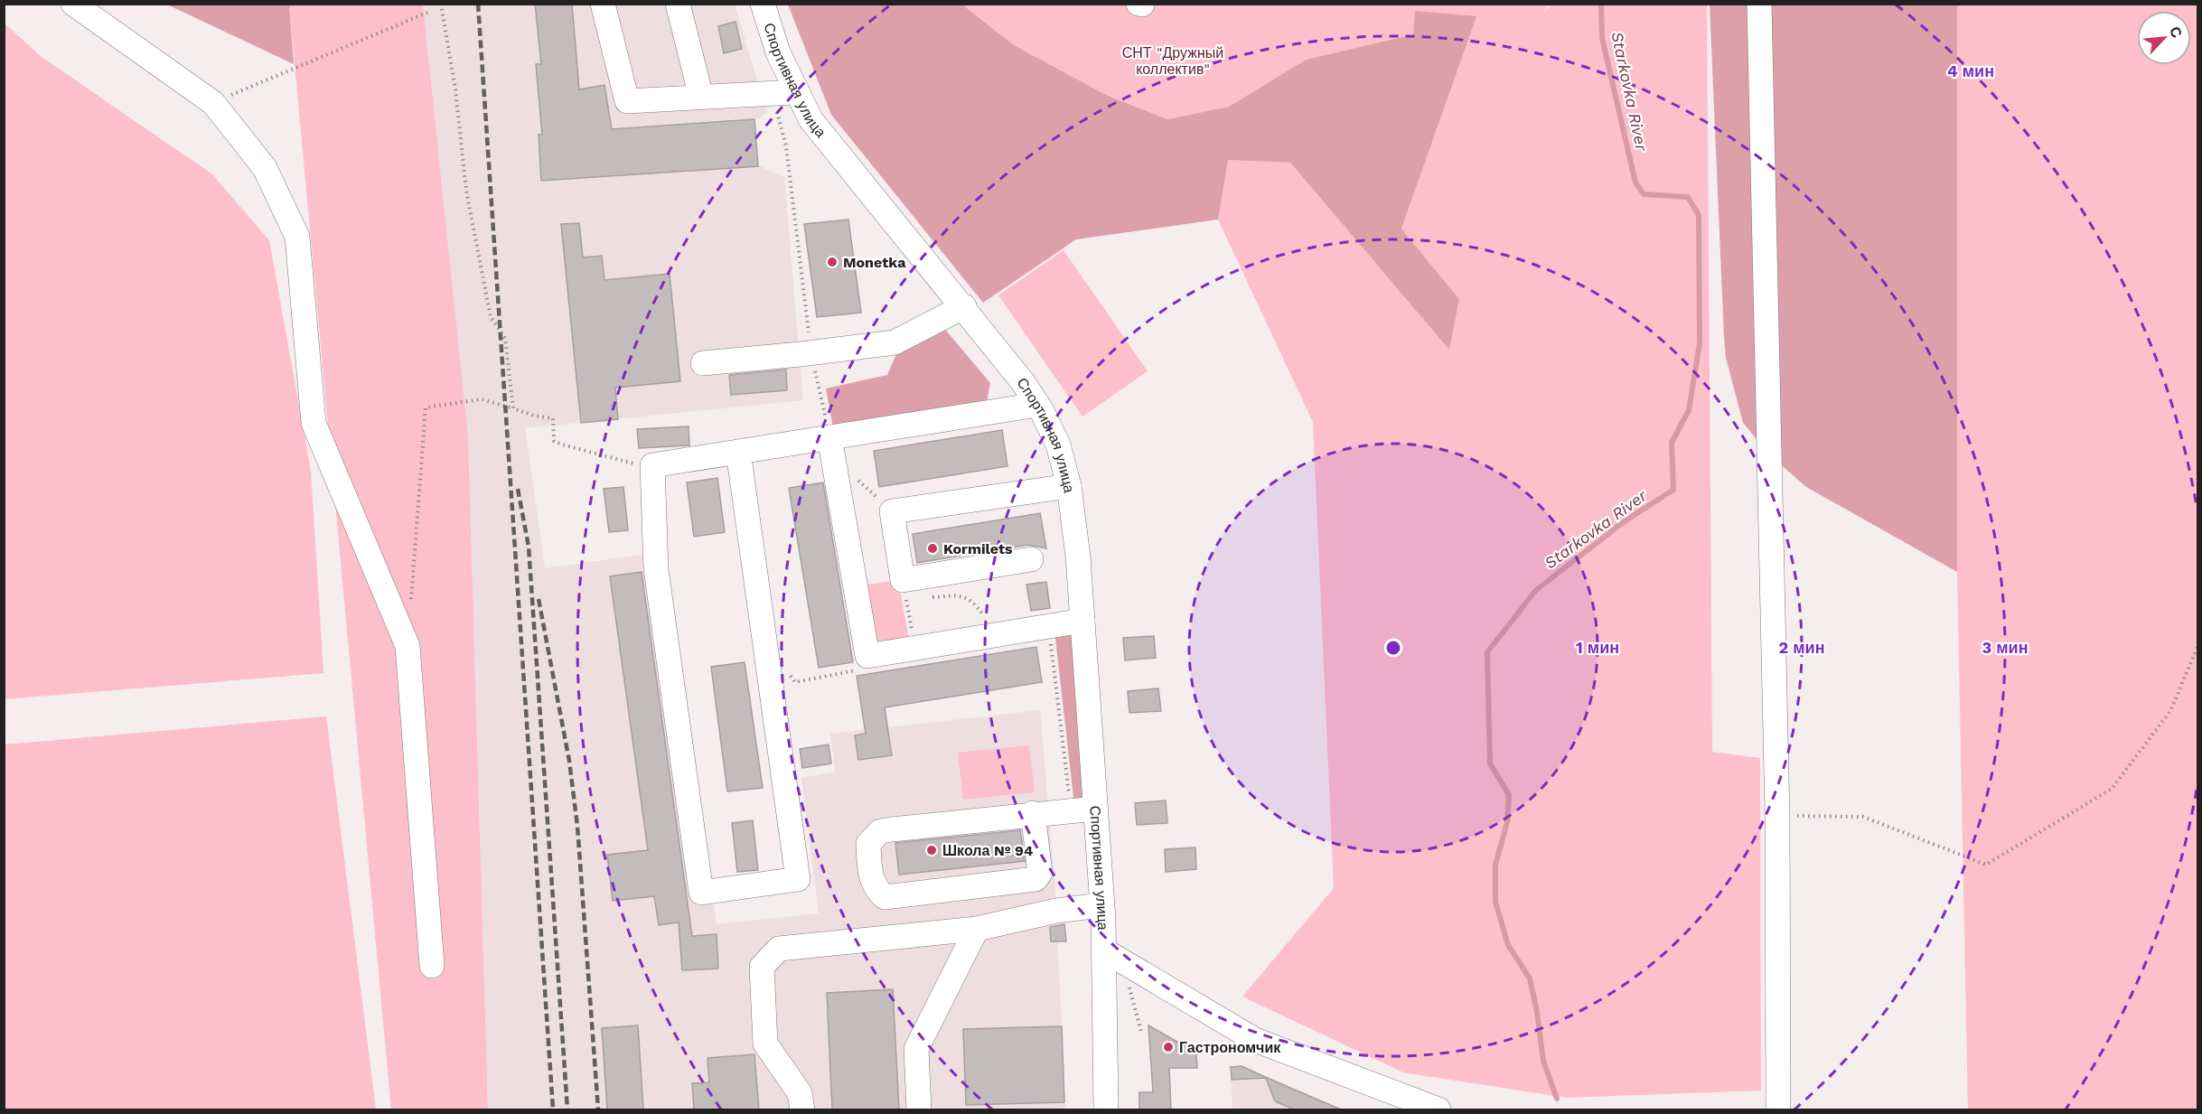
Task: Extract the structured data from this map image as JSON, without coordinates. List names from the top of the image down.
{
  "streets": {
    "street": ["Спортивная улица"]
  },
  "water": ["Starkovka River"],
  "parks": ["СНТ \"Дружный коллектив\""],
  "places": [
    "Monetka",
    "Kormilets",
    "Школа № 94",
    "Гастрономчик"
  ],
  "north": "top right",
  "rings": [
    "4 мин",
    "1 мин",
    "2 мин",
    "3 мин"
  ]
}
